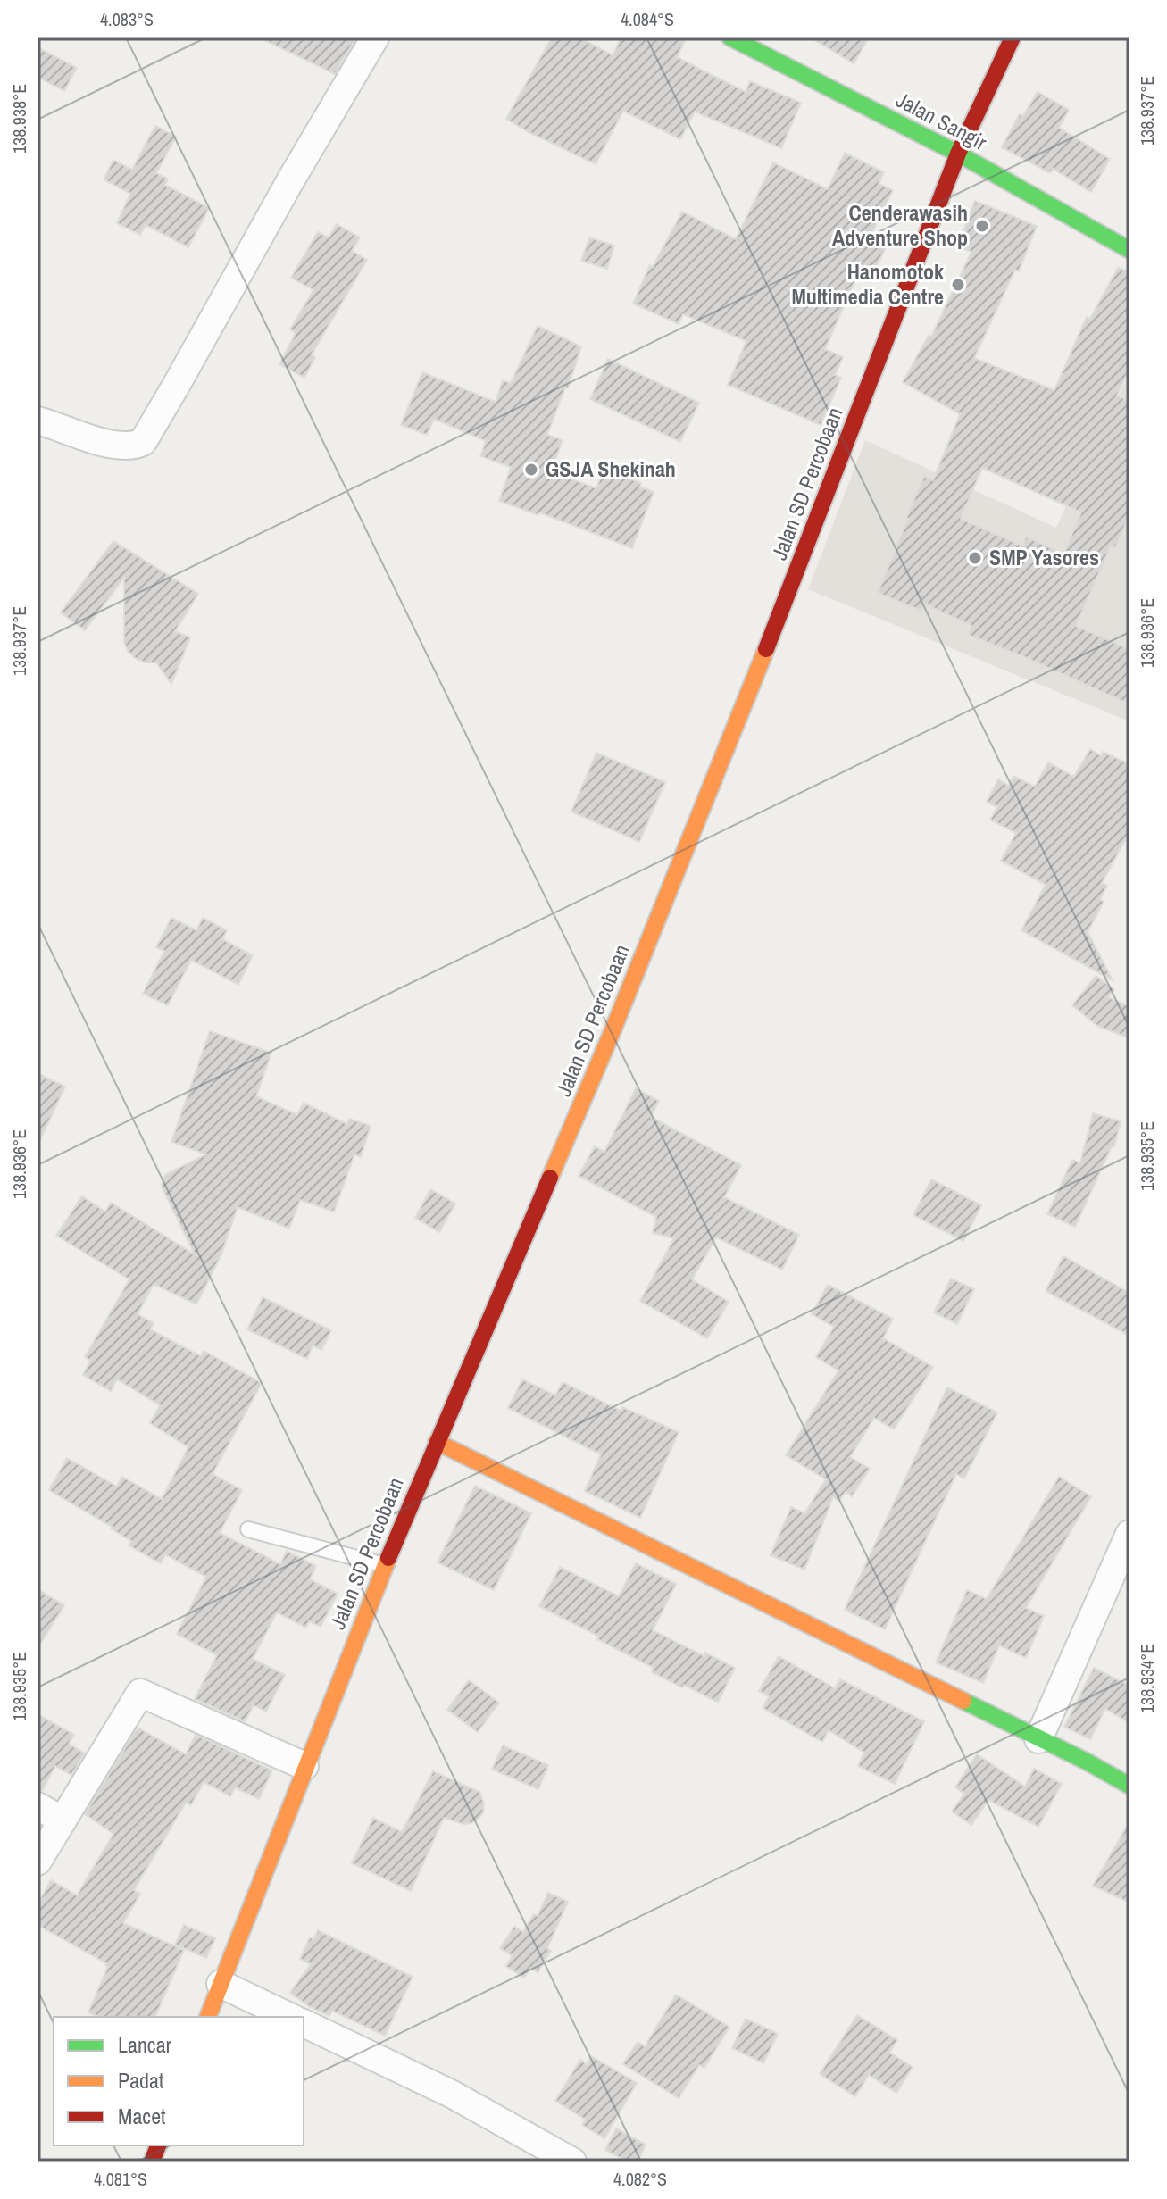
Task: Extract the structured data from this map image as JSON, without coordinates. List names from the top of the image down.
{
  "streets": {
    "street": ["Jalan Sangir", "Jalan SD Percobaan"]
  },
  "crossings": [
    ["Jalan Sangir", "Jalan SD Percobaan"]
  ],
  "places": [
    "Cenderawasih Adventure Shop",
    "Hanomotok Multimedia Centre",
    "GSJA Shekinah",
    "SMP Yasores"
  ],
  "legend": ["Lancar", "Padat", "Macet"],
  "coordinates": [
    "4.083°S",
    "4.084°S",
    "138.937°E",
    "138.938°E",
    "138.936°E",
    "138.935°E",
    "138.934°E",
    "4.081°S",
    "4.082°S"
  ]
}
